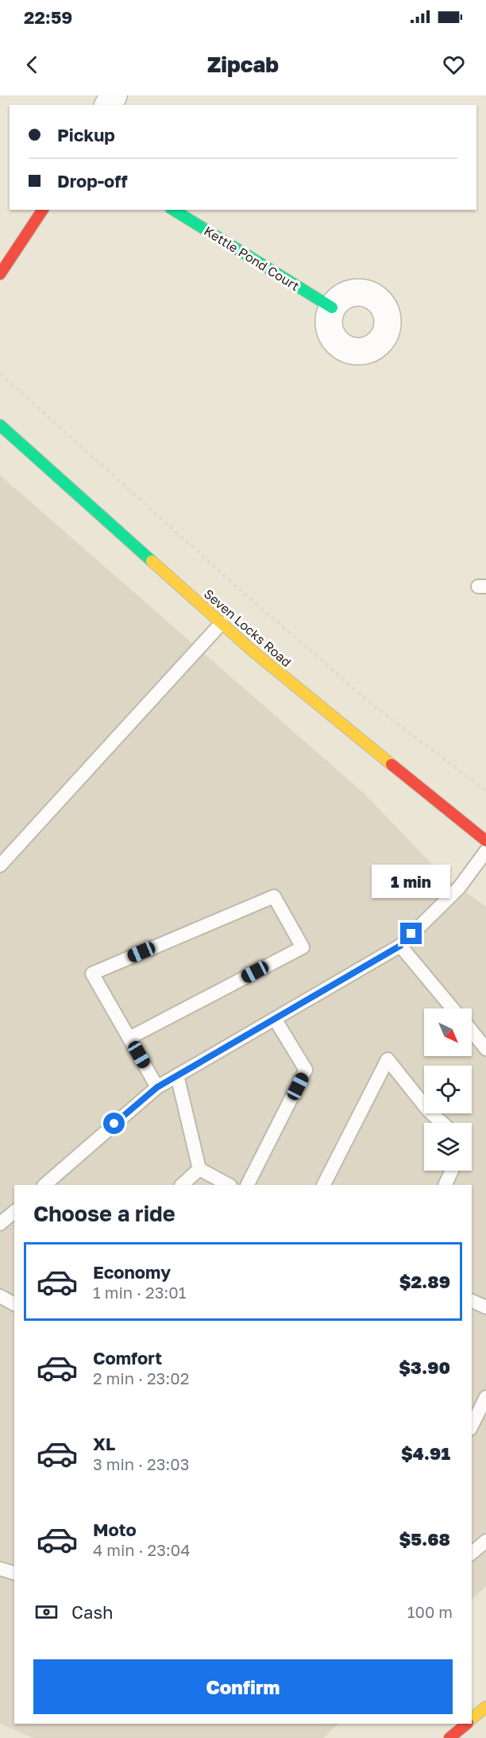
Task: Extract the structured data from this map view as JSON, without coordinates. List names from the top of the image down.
{
  "streets": {
    "main road": ["Kettle Pond Court", "Seven Locks Road"]
  },
  "north": "bottom right",
  "page": {
    "status": "22:59",
    "header": "Zipcab",
    "banner": ["Pickup", "Drop-off"],
    "bubble": "1 min",
    "heading": "Choose a ride",
    "list": [
      {
        "name": "Economy",
        "note": "1 min · 23:01",
        "value": "$2.89"
      },
      {
        "name": "Comfort",
        "note": "2 min · 23:02",
        "value": "$3.90"
      },
      {
        "name": "XL",
        "note": "3 min · 23:03",
        "value": "$4.91"
      },
      {
        "name": "Moto",
        "note": "4 min · 23:04",
        "value": "$5.68"
      }
    ],
    "pay": ["Cash", "100 m"],
    "buttons": "Confirm"
  }
}
